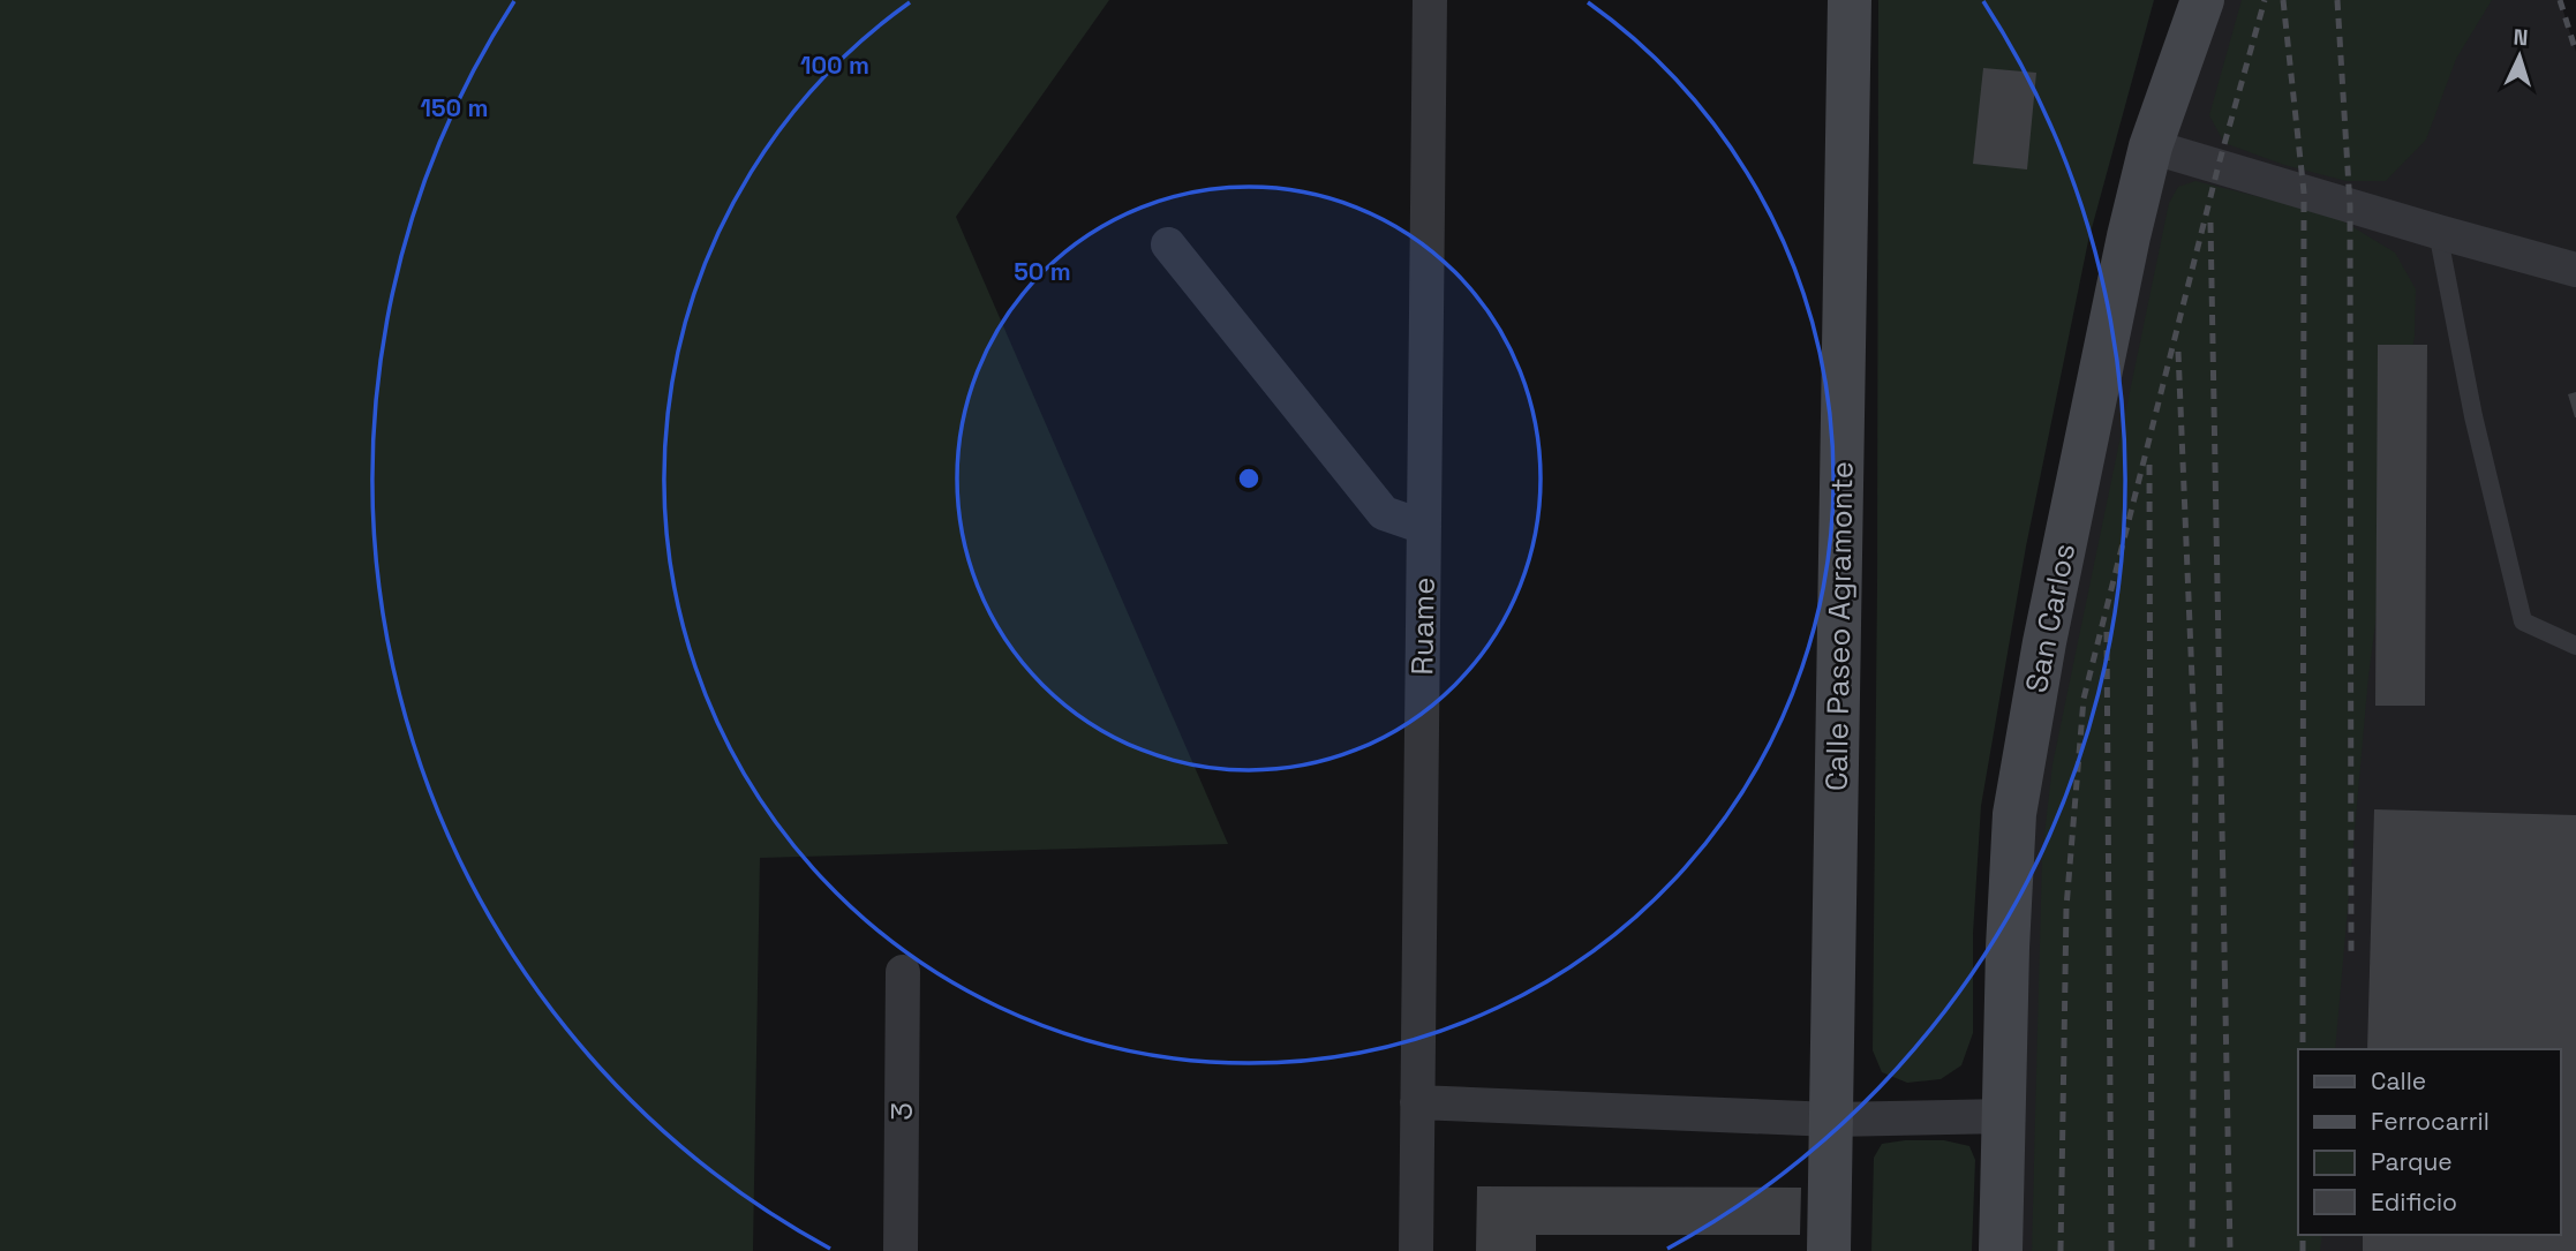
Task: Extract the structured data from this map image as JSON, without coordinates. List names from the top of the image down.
{
  "streets": {
    "street": [
      "San Carlos",
      "Ruame",
      "Calle Paseo Agramonte",
      "3"
    ]
  },
  "legend": [
    "Calle",
    "Ferrocarril",
    "Parque",
    "Edificio"
  ],
  "north": "top",
  "rings": ["100 m", "150 m", "50 m"]
}
